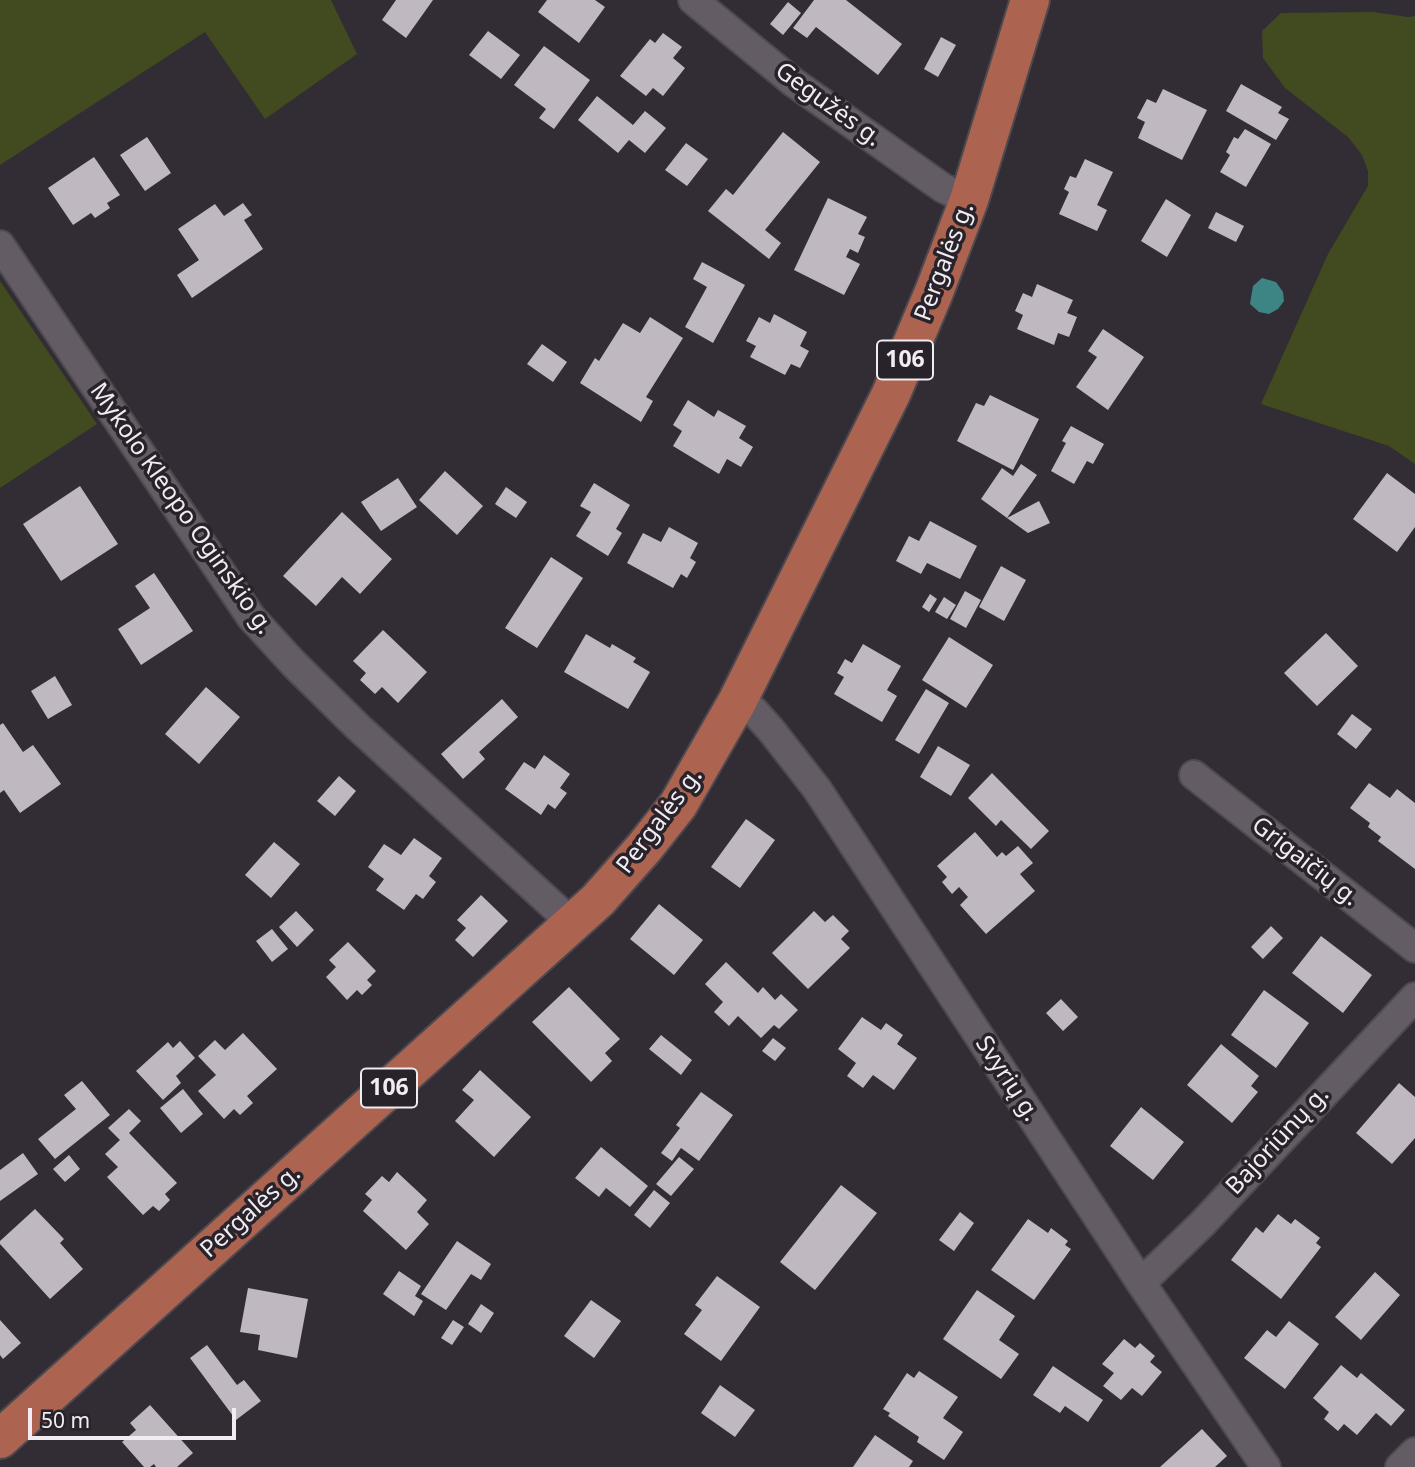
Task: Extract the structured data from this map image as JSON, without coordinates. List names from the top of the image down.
{
  "streets": {
    "main road": ["Pergalės g.", "106"],
    "street": [
      "Gegužės g.",
      "Mykolo Kleopo Oginskio g.",
      "Grigaičių g.",
      "Svyrių g.",
      "Bajoriūnų g."
    ]
  },
  "crossings": [
    ["Gegužės g.", "Pergalės g."],
    ["Pergalės g.", "Mykolo Kleopo Oginskio g."],
    ["Pergalės g.", "Svyrių g."],
    ["Svyrių g.", "Bajoriūnų g."]
  ],
  "scale_bar": "50 m"
}
